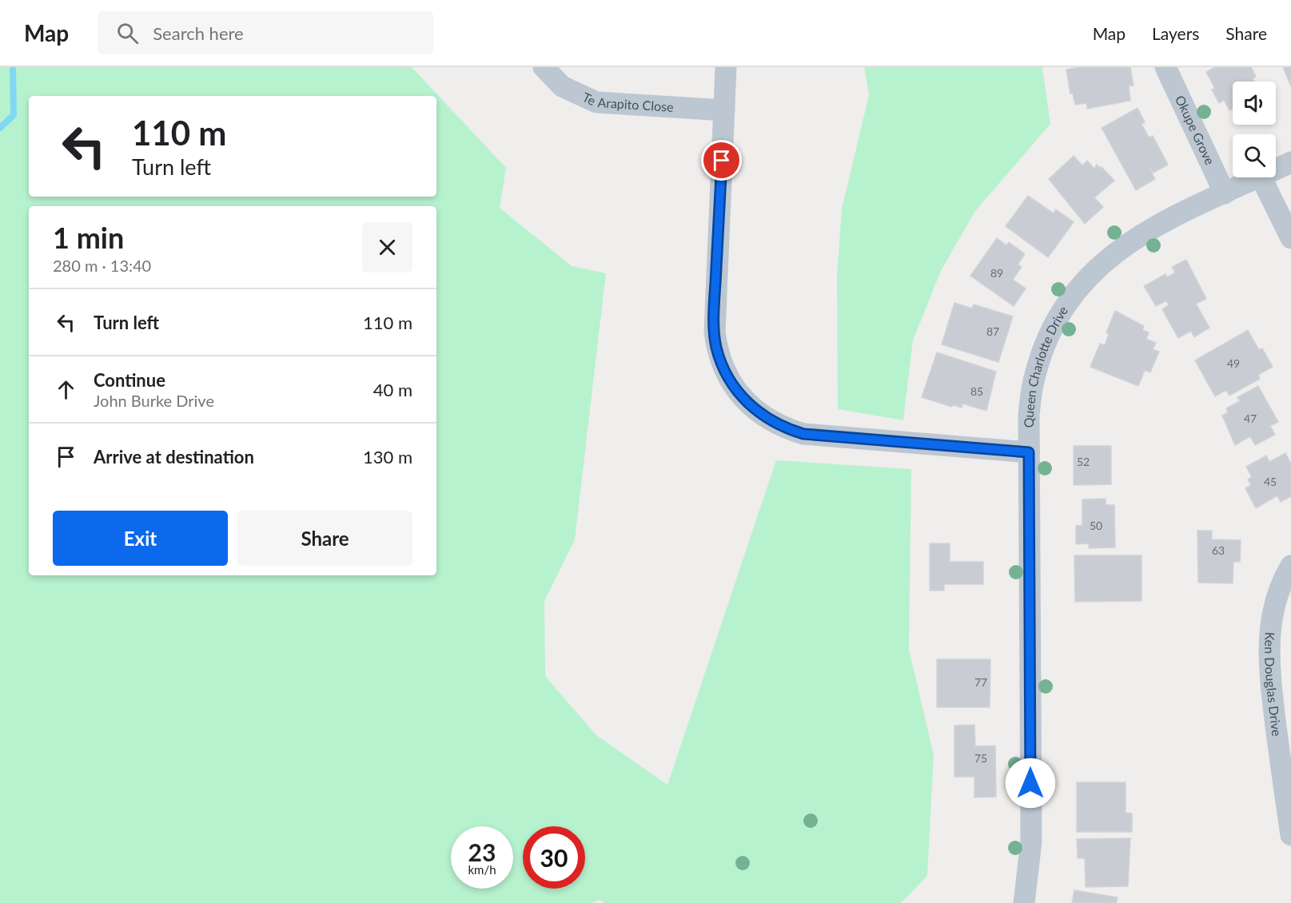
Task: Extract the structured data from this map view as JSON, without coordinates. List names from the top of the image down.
{
  "streets": {
    "street": [
      "Te Arapito Close",
      "Okupe Grove",
      "Queen Charlotte Drive",
      "Ken Douglas Drive"
    ]
  },
  "crossings": [
    ["Okupe Grove", "Queen Charlotte Drive"]
  ],
  "house_numbers": [
    "89",
    "87",
    "49",
    "85",
    "47",
    "52",
    "45",
    "50",
    "63",
    "77",
    "75"
  ],
  "page": {
    "header": "Map",
    "search": "Search here",
    "nav": ["Map", "Layers", "Share"],
    "turn": ["110 m", "Turn left"],
    "heading": ["1 min", "280 m · 13:40"],
    "list": [
      {
        "name": "Turn left",
        "value": "110 m"
      },
      {
        "name": "Continue",
        "note": "John Burke Drive",
        "value": "40 m"
      },
      {
        "name": "Arrive at destination",
        "value": "130 m"
      }
    ],
    "buttons": ["Exit", "Share"],
    "speed": "23 km/h",
    "limit": "30"
  }
}
